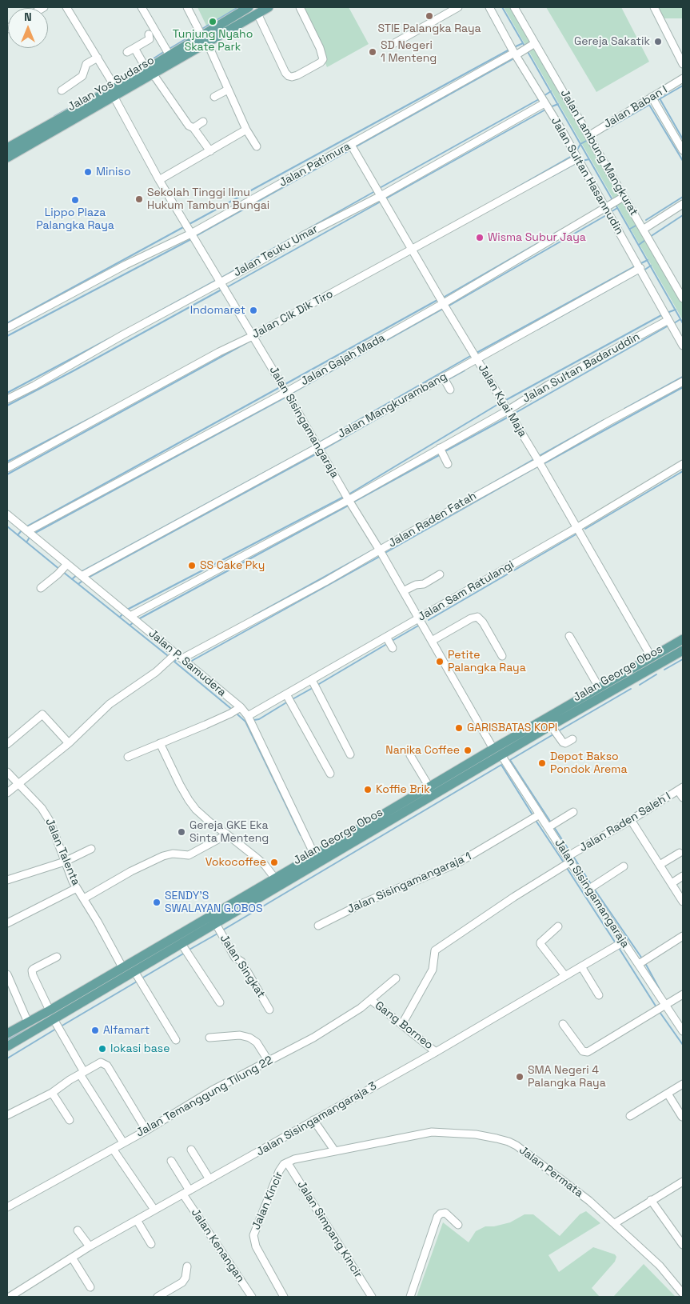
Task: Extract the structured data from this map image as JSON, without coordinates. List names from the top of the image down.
{
  "streets": {
    "main road": ["Jalan Yos Sudarso", "Jalan George Obos"],
    "street": [
      "Jalan Baban I",
      "Jalan Lambung Mangkurat",
      "Jalan Patimura",
      "Jalan Sultan Hasannudin",
      "Jalan Teuku Umar",
      "Jalan Cik Dik Tiro",
      "Jalan Gajah Mada",
      "Jalan Sultan Badaruddin",
      "Jalan Kyai Maja",
      "Jalan Mangkurambang",
      "Jalan Sisingamangaraja",
      "Jalan Raden Fatah",
      "Jalan Sam Ratulangi",
      "Jalan P. Samudera",
      "Jalan Raden Saleh I",
      "Jalan Talenta",
      "Jalan Sisingamangaraja 1",
      "Jalan Singkat",
      "Gang Borneo",
      "Jalan Temanggung Tilung 22",
      "Jalan Sisingamangaraja 3",
      "Jalan Permata",
      "Jalan Kincir",
      "Jalan Simpang Kincir",
      "Jalan Kenangan"
    ]
  },
  "crossings": [
    ["Jalan Yos Sudarso", "Jalan Sisingamangaraja"],
    ["Jalan Baban I", "Jalan Lambung Mangkurat"],
    ["Jalan Lambung Mangkurat", "Jalan Patimura"],
    ["Jalan Lambung Mangkurat", "Jalan Gajah Mada"],
    ["Jalan Patimura", "Jalan Sultan Hasannudin"],
    ["Jalan Patimura", "Jalan Kyai Maja"],
    ["Jalan Patimura", "Jalan Sisingamangaraja"],
    ["Jalan Sultan Hasannudin", "Jalan Teuku Umar"],
    ["Jalan Sultan Hasannudin", "Jalan Cik Dik Tiro"],
    ["Jalan Sultan Hasannudin", "Jalan Gajah Mada"],
    ["Jalan Sultan Hasannudin", "Jalan Sultan Badaruddin"],
    ["Jalan Sultan Hasannudin", "Jalan Mangkurambang"],
    ["Jalan Teuku Umar", "Jalan Kyai Maja"],
    ["Jalan Teuku Umar", "Jalan Sisingamangaraja"],
    ["Jalan Cik Dik Tiro", "Jalan Kyai Maja"],
    ["Jalan Cik Dik Tiro", "Jalan Sisingamangaraja"],
    ["Jalan Gajah Mada", "Jalan Kyai Maja"],
    ["Jalan Gajah Mada", "Jalan Sisingamangaraja"],
    ["Jalan Gajah Mada", "Jalan P. Samudera"],
    ["Jalan Sultan Badaruddin", "Jalan Kyai Maja"],
    ["Jalan Sultan Badaruddin", "Jalan Sisingamangaraja"],
    ["Jalan Sultan Badaruddin", "Jalan P. Samudera"],
    ["Jalan Kyai Maja", "Jalan Mangkurambang"],
    ["Jalan Kyai Maja", "Jalan Raden Fatah"],
    ["Jalan Kyai Maja", "Jalan Sam Ratulangi"],
    ["Jalan Kyai Maja", "Jalan George Obos"],
    ["Jalan Mangkurambang", "Jalan Sisingamangaraja"],
    ["Jalan Mangkurambang", "Jalan P. Samudera"],
    ["Jalan Sisingamangaraja", "Jalan Raden Fatah"],
    ["Jalan Sisingamangaraja", "Jalan Sam Ratulangi"],
    ["Jalan Sisingamangaraja", "Jalan George Obos"],
    ["Jalan Sisingamangaraja", "Jalan Raden Saleh I"],
    ["Jalan Sisingamangaraja", "Jalan Sisingamangaraja 1"],
    ["Jalan Sisingamangaraja", "Jalan Sisingamangaraja 3"],
    ["Jalan Raden Fatah", "Jalan P. Samudera"],
    ["Jalan Sam Ratulangi", "Jalan P. Samudera"],
    ["Jalan P. Samudera", "Jalan George Obos"],
    ["Jalan George Obos", "Jalan Talenta"],
    ["Jalan George Obos", "Jalan Singkat"],
    ["Gang Borneo", "Jalan Temanggung Tilung 22"],
    ["Gang Borneo", "Jalan Sisingamangaraja 3"],
    ["Jalan Sisingamangaraja 3", "Jalan Kenangan"],
    ["Jalan Permata", "Jalan Kincir"],
    ["Jalan Kincir", "Jalan Simpang Kincir"]
  ],
  "places": [
    "STIE Palangka Raya",
    "Tunjung Nyaho Skate Park",
    "Gereja Sakatik",
    "SD Negeri 1 Menteng",
    "Miniso",
    "Sekolah Tinggi Ilmu Hukum Tambun Bungai",
    "Lippo Plaza Palangka Raya",
    "Wisma Subur Jaya",
    "Indomaret",
    "SS Cake Pky",
    "Petite Palangka Raya",
    "GARISBATAS KOPI",
    "Nanika Coffee",
    "Depot Bakso Pondok Arema",
    "Koffie Brik",
    "Gereja GKE Eka Sinta Menteng",
    "Vokocoffee",
    "SENDY'S SWALAYAN G.OBOS",
    "Alfamart",
    "lokasi base",
    "SMA Negeri 4 Palangka Raya"
  ],
  "north": "top"
}
